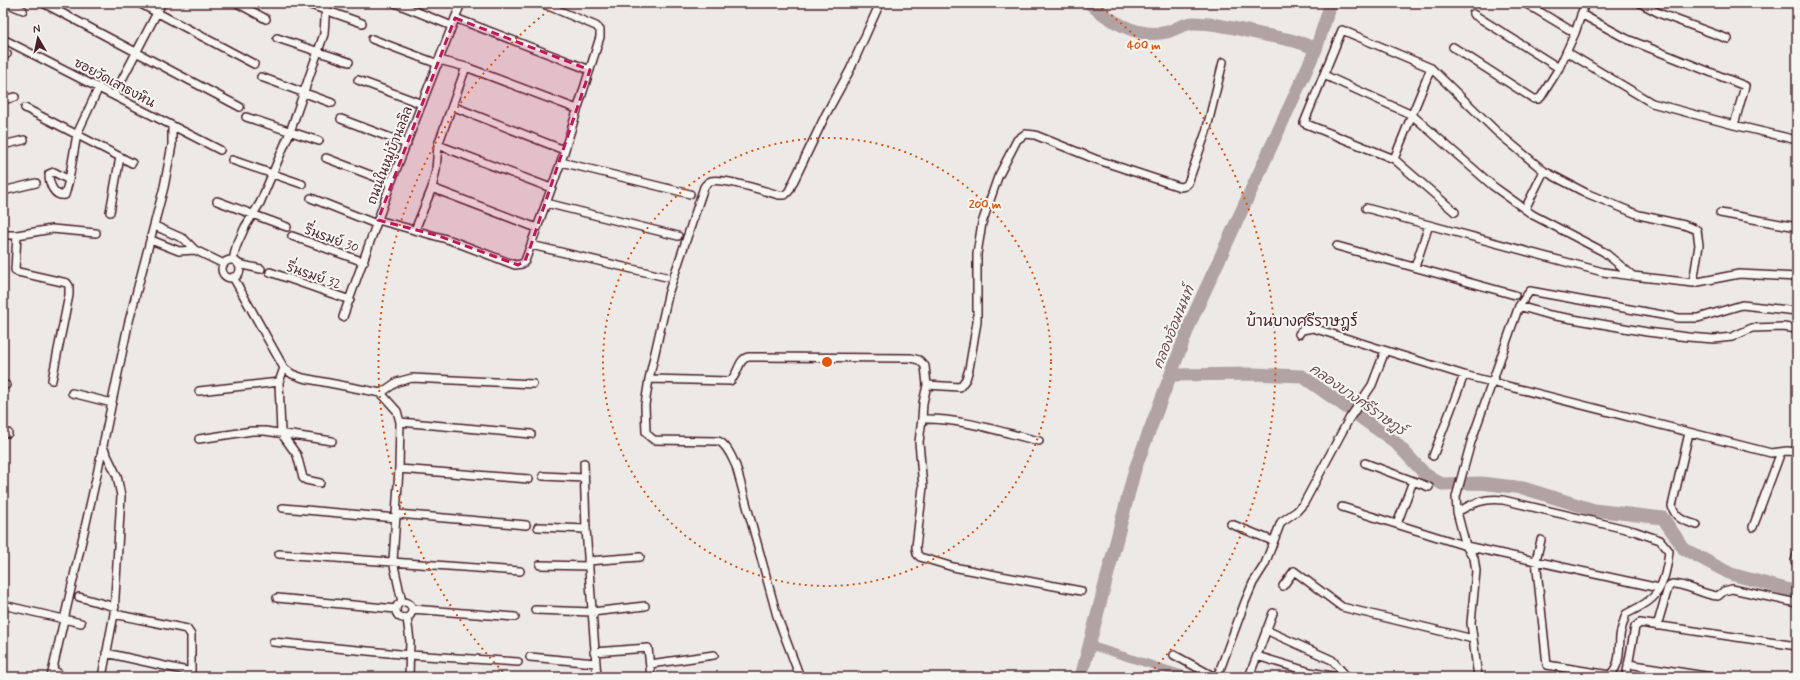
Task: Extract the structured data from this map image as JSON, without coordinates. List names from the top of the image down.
{
  "streets": {
    "street": [
      "ซอยวัดเสาธงหิน",
      "ถนนในหมู่บ้านลลิล",
      "รื่นรมย์ 30",
      "รื่นรมย์ 32"
    ]
  },
  "crossings": [
    ["ถนนในหมู่บ้านลลิล", "รื่นรมย์ 30"],
    ["ถนนในหมู่บ้านลลิล", "รื่นรมย์ 32"]
  ],
  "districts": ["บ้านบางศรีราษฎร์"],
  "water": ["คลองอ้อมนนท์", "คลองบางศรีราษฎร์"],
  "north": "top",
  "rings": ["400 m", "200 m"]
}
